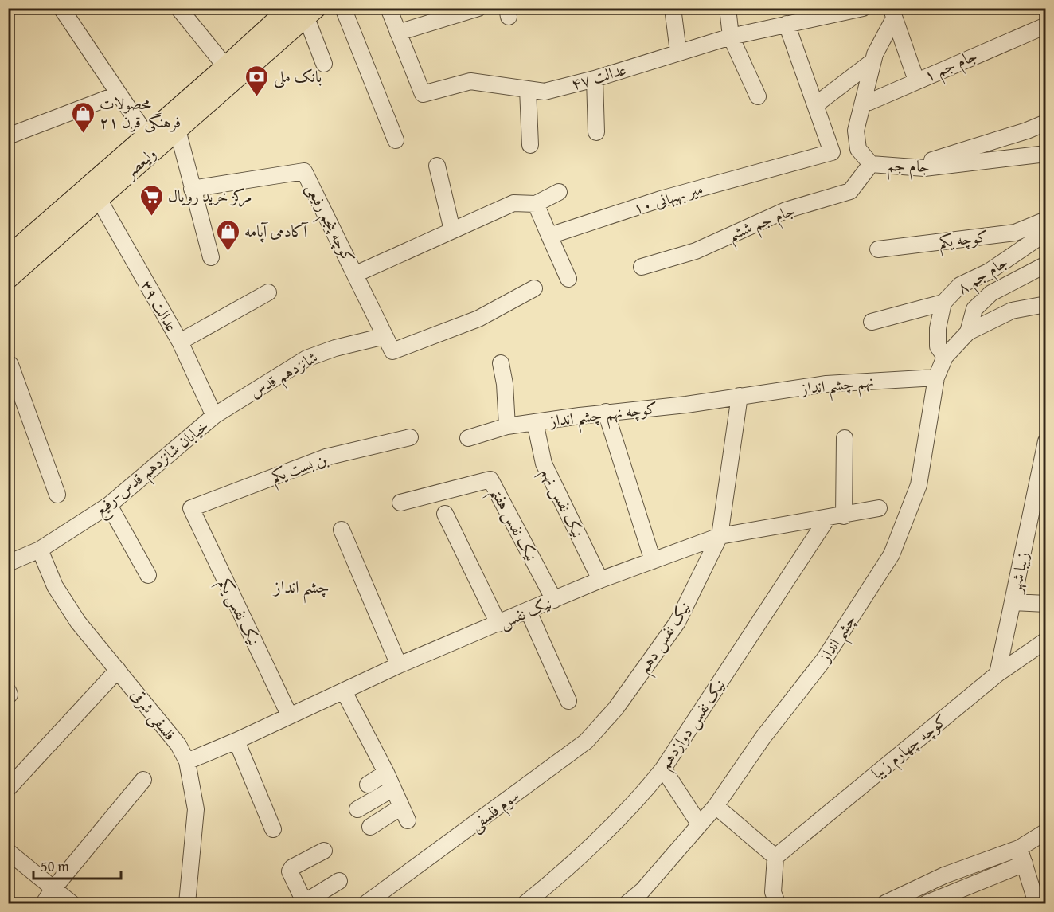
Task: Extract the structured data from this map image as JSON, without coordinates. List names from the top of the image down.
{
  "streets": {
    "main road": ["ولیعصر"],
    "street": [
      "۱ جام جم",
      "عدالت ۴۷",
      "جام جم",
      "۱۰ میر بهبهانی",
      "جام جم ششم",
      "کوچه پنجم رفیعی",
      "کوچه یکم",
      "۸ جام جم",
      "عدالت ۳۹",
      "شانزدهم قدس",
      "نهم چشم انداز",
      "کوچه نهم چشم انداز",
      "خیابان شانزدهم قدس-رفیع",
      "بن بست یکم",
      "نیک نفس نهم",
      "نیک نفس هفتم",
      "زیبا شهر",
      "نیک نفس یکم",
      "نیک نفس",
      "نیک نفس دهم",
      "چشم انداز",
      "فلسفی شرقی",
      "نیک نفس دوازدهم",
      "کوچه چهارم زیبا",
      "سوم فلسفی"
    ]
  },
  "crossings": [
    ["۱ جام جم", "جام جم"],
    ["ولیعصر", "عدالت ۳۹"],
    ["جام جم", "جام جم ششم"],
    ["کوچه پنجم رفیعی", "شانزدهم قدس"],
    ["۸ جام جم", "چشم انداز"],
    ["عدالت ۳۹", "شانزدهم قدس"],
    ["عدالت ۳۹", "خیابان شانزدهم قدس-رفیع"],
    ["شانزدهم قدس", "خیابان شانزدهم قدس-رفیع"],
    ["نهم چشم انداز", "کوچه نهم چشم انداز"],
    ["نهم چشم انداز", "نیک نفس دهم"],
    ["نهم چشم انداز", "چشم انداز"],
    ["کوچه نهم چشم انداز", "نیک نفس نهم"],
    ["کوچه نهم چشم انداز", "نیک نفس دهم"],
    ["خیابان شانزدهم قدس-رفیع", "فلسفی شرقی"],
    ["بن بست یکم", "نیک نفس یکم"],
    ["نیک نفس نهم", "نیک نفس"],
    ["نیک نفس هفتم", "نیک نفس"],
    ["زیبا شهر", "کوچه چهارم زیبا"],
    ["نیک نفس یکم", "نیک نفس"],
    ["نیک نفس", "نیک نفس دهم"],
    ["نیک نفس", "فلسفی شرقی"],
    ["نیک نفس", "نیک نفس دوازدهم"],
    ["نیک نفس دهم", "سوم فلسفی"]
  ],
  "districts": ["چشم انداز"],
  "places": {
    "bank": ["بانک ملی"],
    "shop": ["محصولات فرهنگی قرن ۲۱", "آکادمی آپامه"],
    "supermarket": ["مرکز خرید رویال"]
  },
  "scale_bar": "50 m"
}
